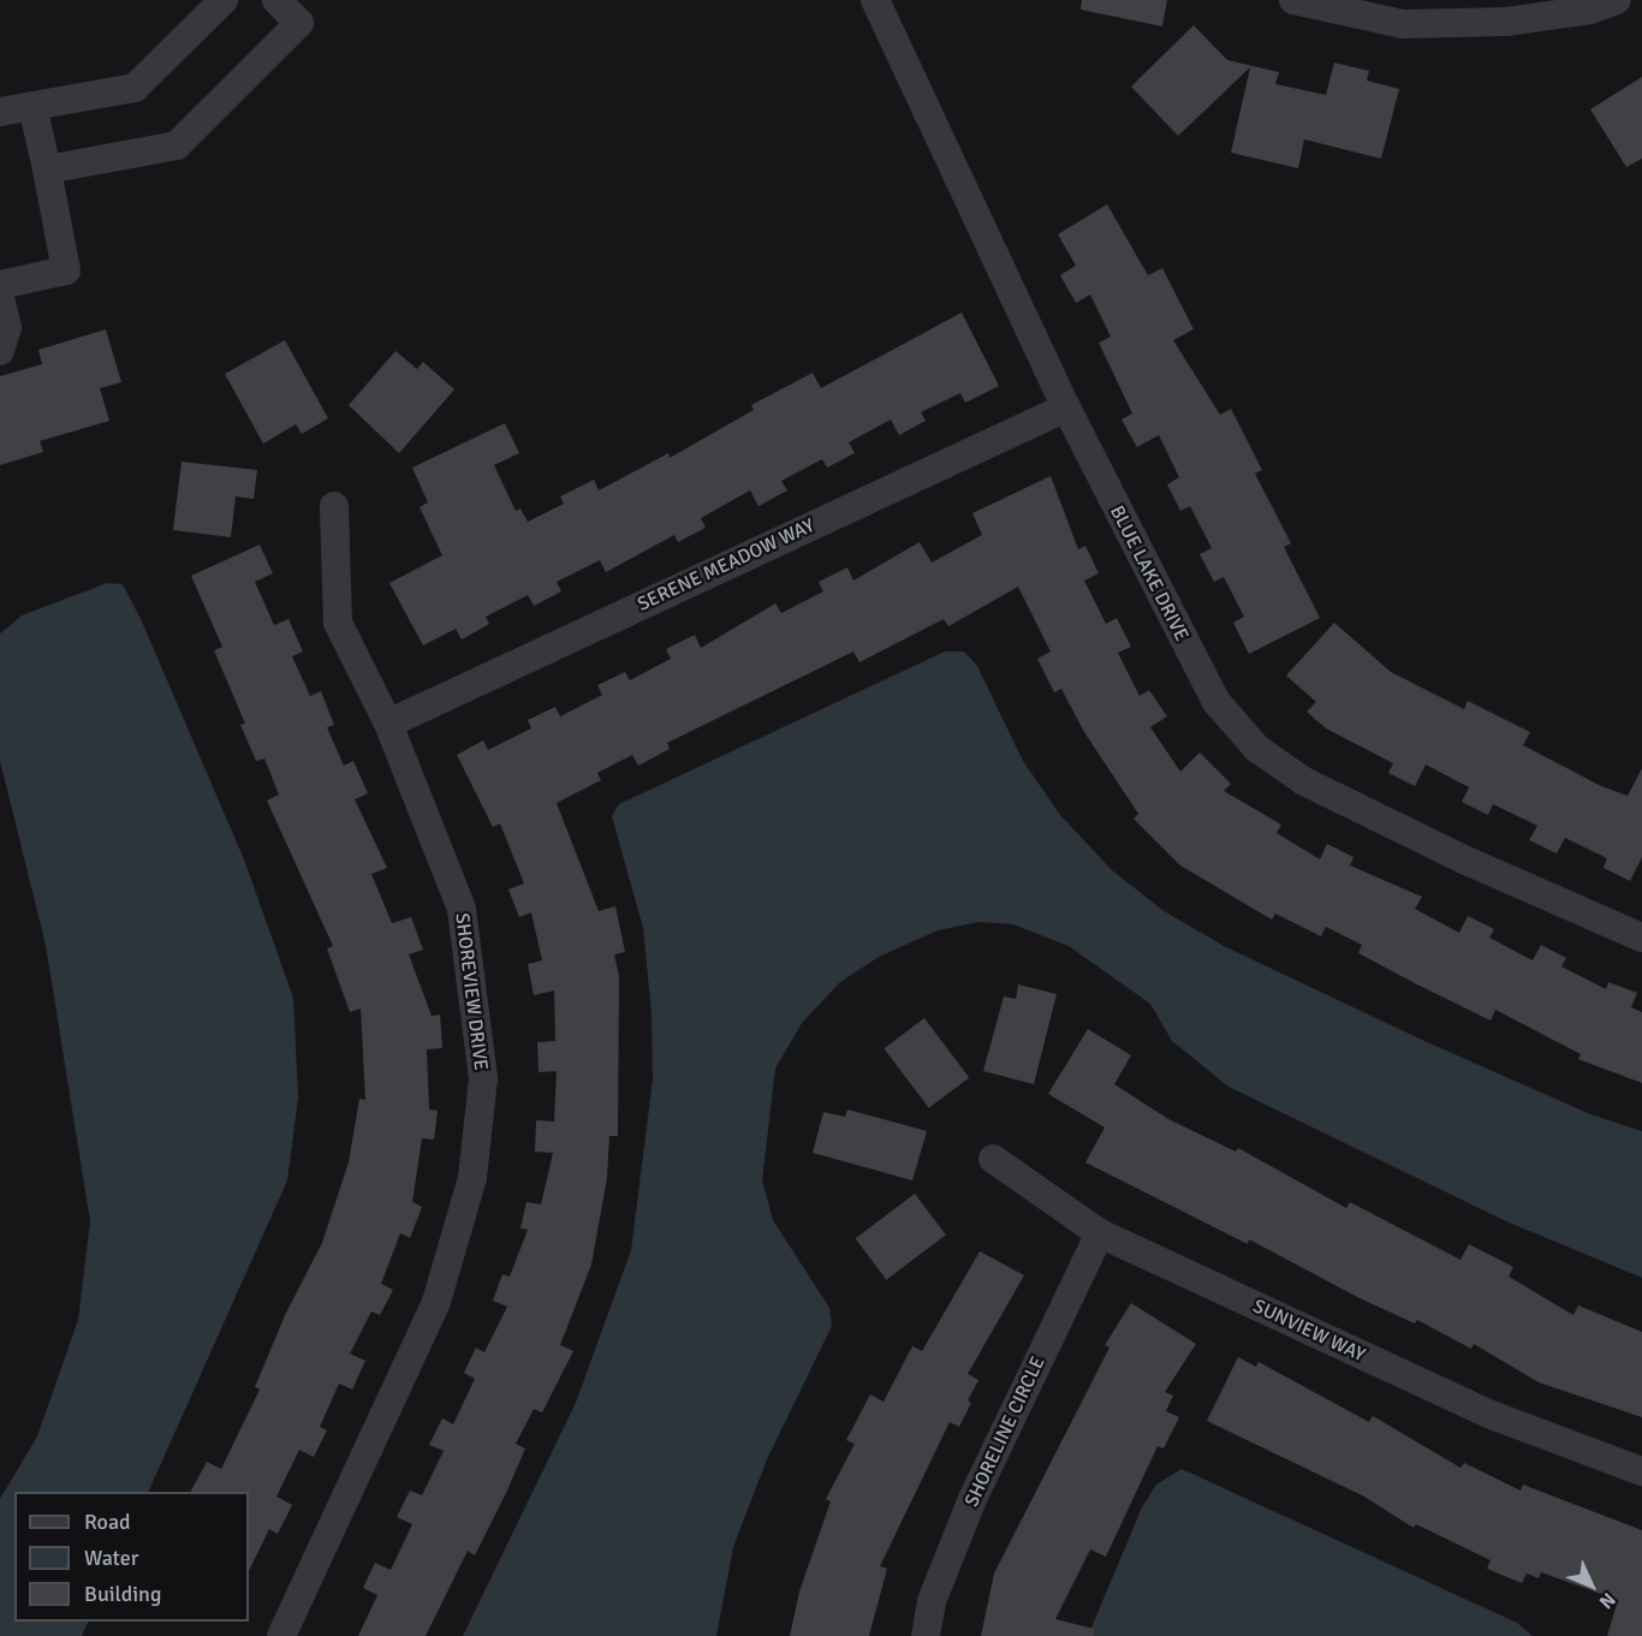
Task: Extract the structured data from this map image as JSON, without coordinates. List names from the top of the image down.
{
  "streets": {
    "street": [
      "SERENE MEADOW WAY",
      "BLUE LAKE DRIVE",
      "SHOREVIEW DRIVE",
      "SUNVIEW WAY",
      "SHORELINE CIRCLE"
    ]
  },
  "crossings": [
    ["SERENE MEADOW WAY", "BLUE LAKE DRIVE"],
    ["SERENE MEADOW WAY", "SHOREVIEW DRIVE"],
    ["SUNVIEW WAY", "SHORELINE CIRCLE"]
  ],
  "legend": ["Road", "Water", "Building"],
  "north": "bottom right"
}
